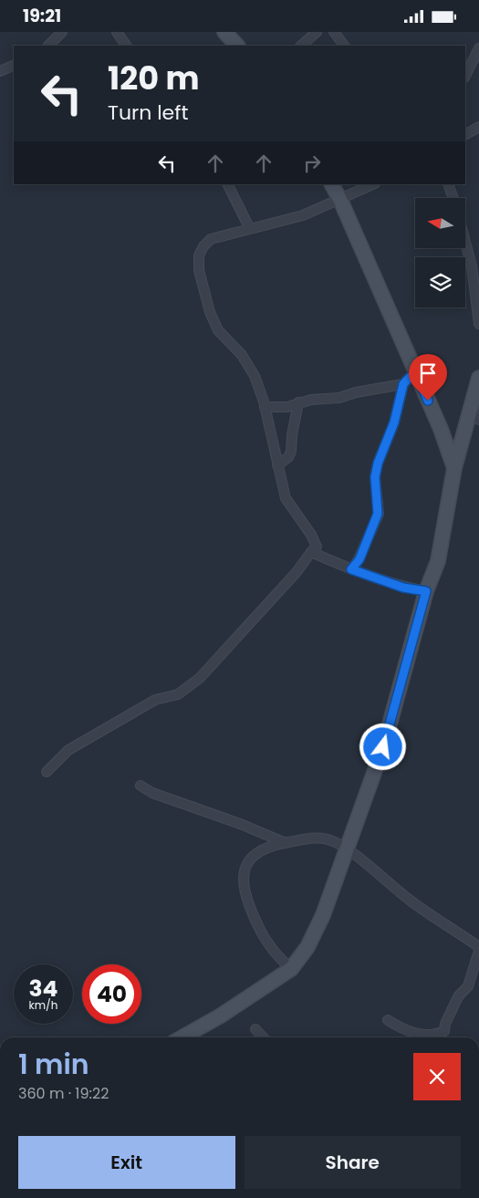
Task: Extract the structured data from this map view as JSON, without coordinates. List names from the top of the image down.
{
  "north": "left",
  "page": {
    "status": "19:21",
    "turn": ["120 m", "Turn left"],
    "speed": "34 km/h",
    "limit": "40",
    "heading": ["1 min", "360 m · 19:22"],
    "buttons": ["Exit", "Share"]
  }
}
